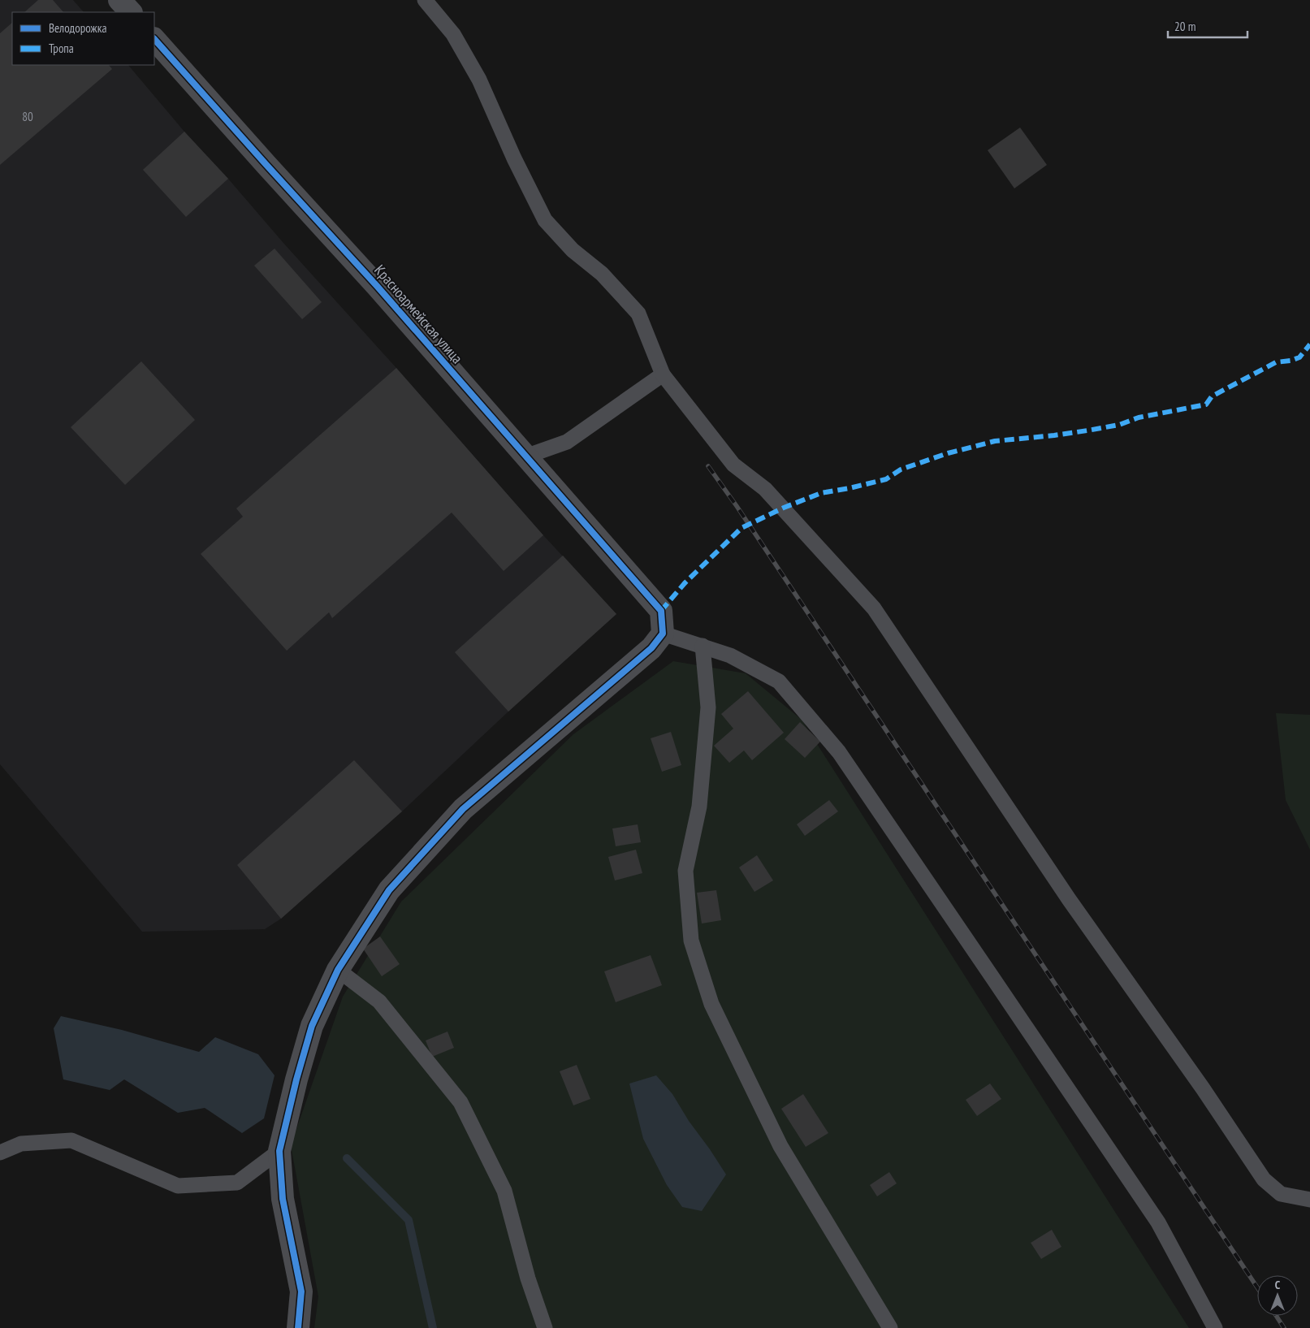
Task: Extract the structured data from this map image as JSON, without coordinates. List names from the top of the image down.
{
  "streets": {
    "street": ["Красноармейская улица"]
  },
  "house_numbers": ["80"],
  "legend": ["Велодорожка", "Тропа"],
  "scale_bar": "20 m",
  "north": "top"
}
